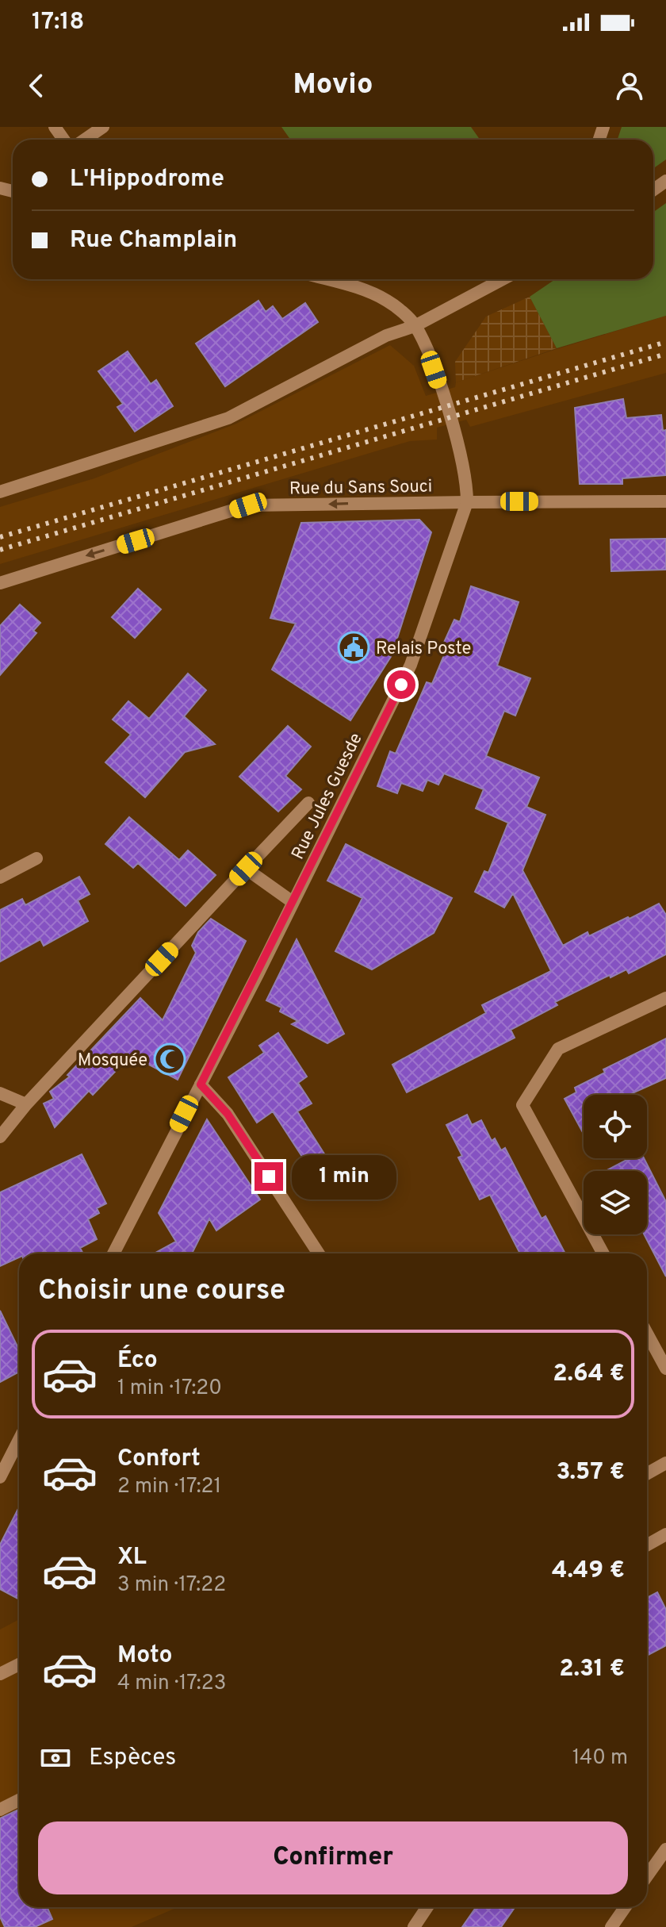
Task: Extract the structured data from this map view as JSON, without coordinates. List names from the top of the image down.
{
  "streets": {
    "street": ["Rue du Sans Souci", "Rue Jules Guesde"]
  },
  "crossings": [
    ["Rue du Sans Souci", "Rue Jules Guesde"]
  ],
  "places": {
    "public building": ["Relais Poste"],
    "mosque": ["Mosquée"]
  },
  "page": {
    "status": "17:18",
    "header": "Movio",
    "banner": ["L'Hippodrome", "Rue Champlain"],
    "bubble": "1 min",
    "heading": "Choisir une course",
    "list": [
      {
        "name": "Éco",
        "note": "1 min · 17:20",
        "value": "2.64 €"
      },
      {
        "name": "Confort",
        "note": "2 min · 17:21",
        "value": "3.57 €"
      },
      {
        "name": "XL",
        "note": "3 min · 17:22",
        "value": "4.49 €"
      },
      {
        "name": "Moto",
        "note": "4 min · 17:23",
        "value": "2.31 €"
      }
    ],
    "pay": ["Espèces", "140 m"],
    "buttons": "Confirmer"
  }
}
